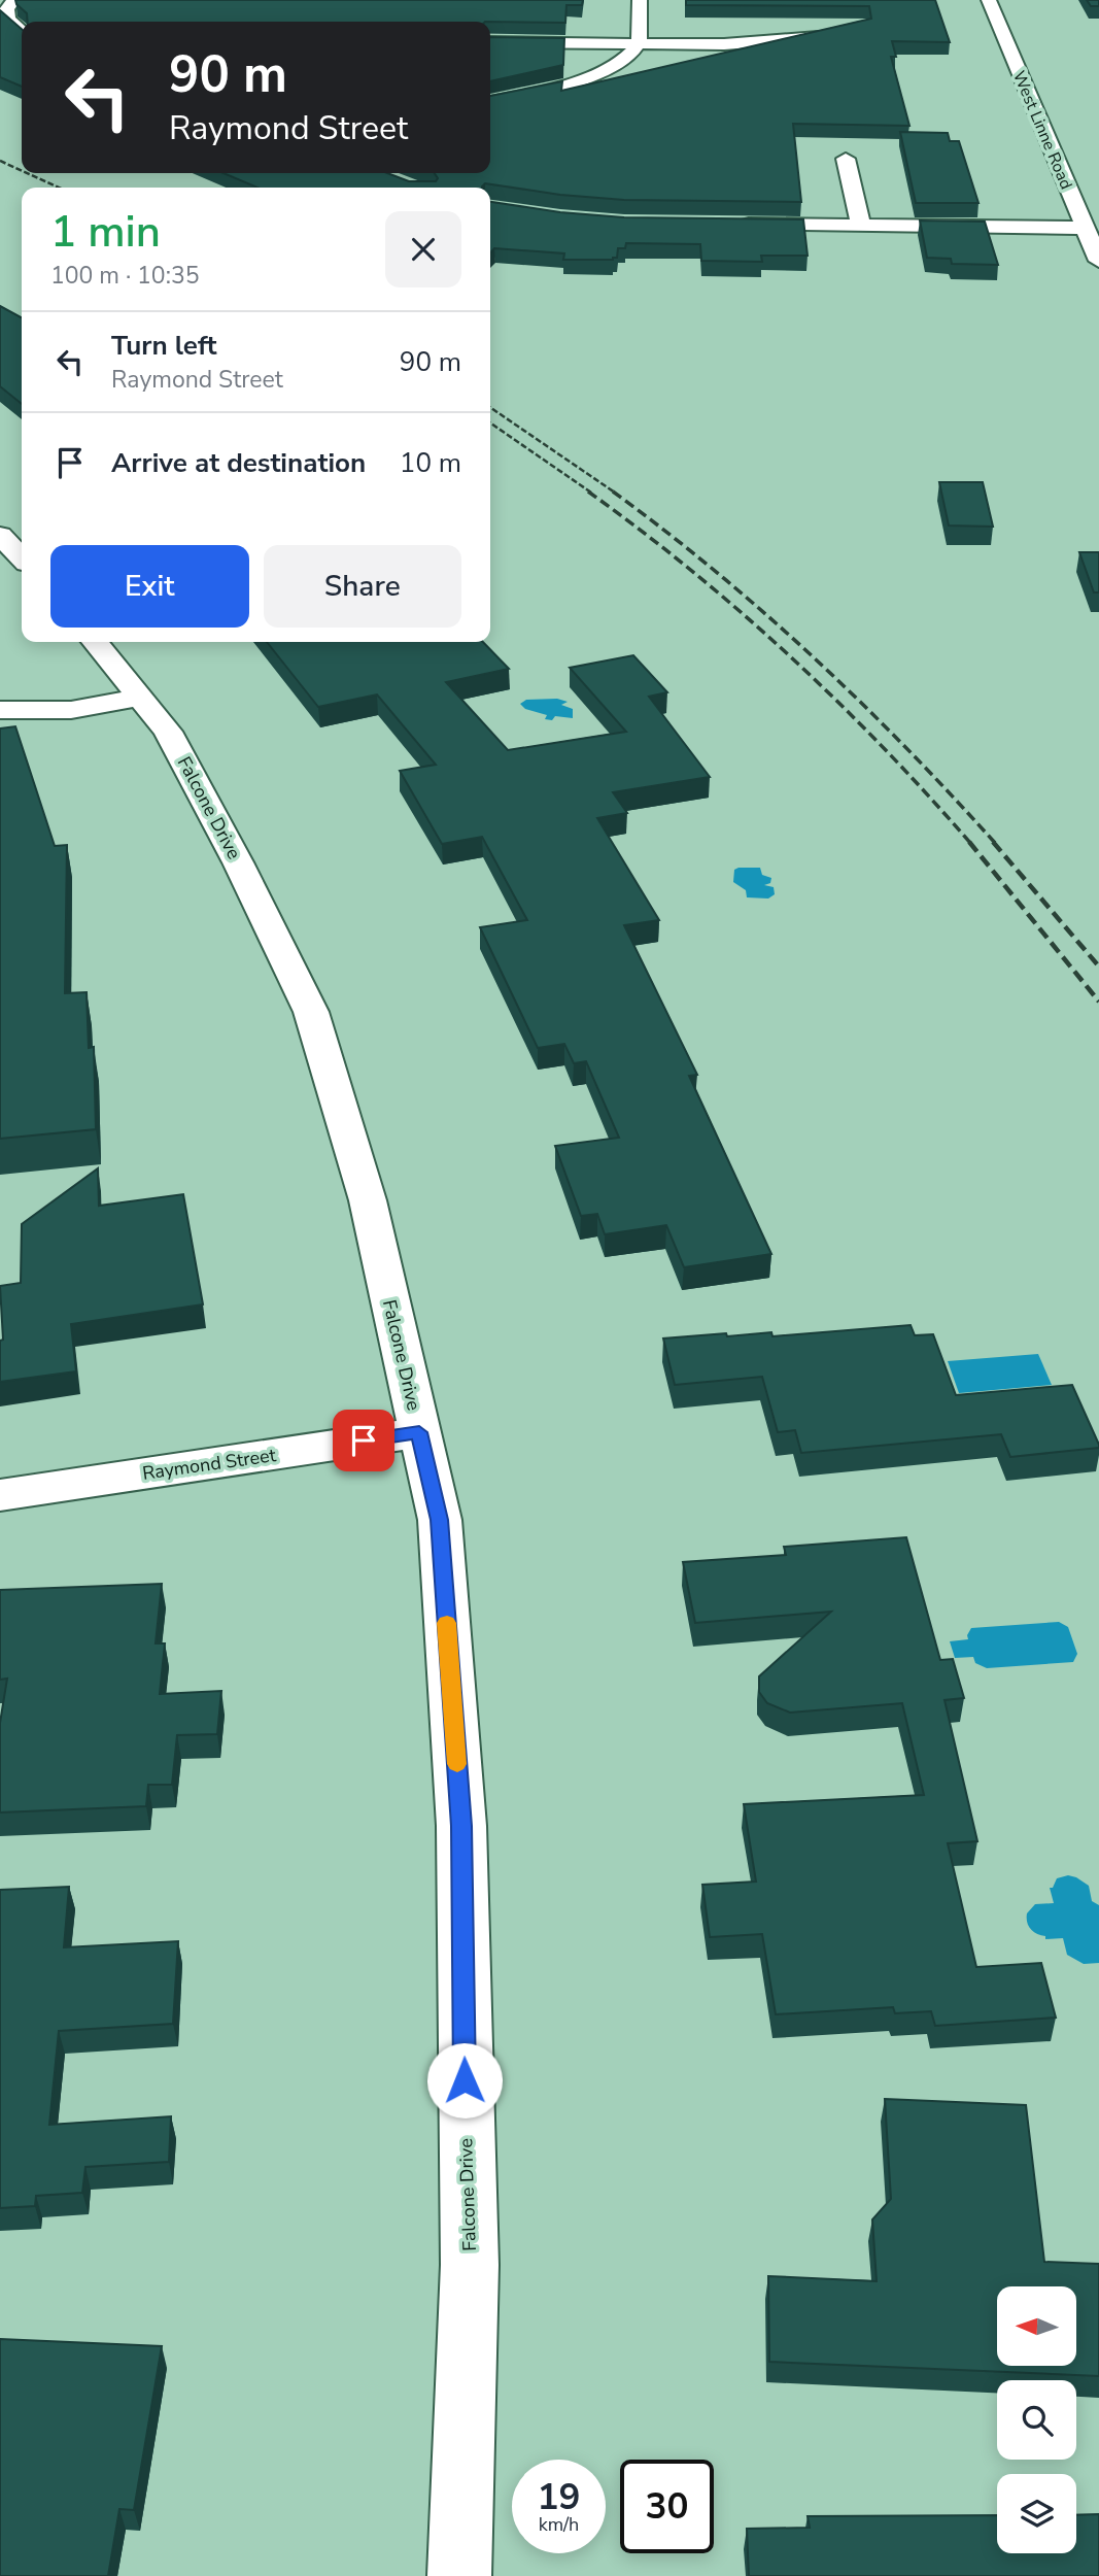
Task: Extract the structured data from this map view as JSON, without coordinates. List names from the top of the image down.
{
  "streets": {
    "street": ["West Linne Road", "Falcone Drive", "Raymond Street"]
  },
  "crossings": [
    ["Falcone Drive", "Raymond Street"]
  ],
  "north": "left",
  "page": {
    "turn": ["90 m", "Raymond Street"],
    "heading": ["1 min", "100 m · 10:35"],
    "list": [
      {
        "name": "Turn left",
        "note": "Raymond Street",
        "value": "90 m"
      },
      {
        "name": "Arrive at destination",
        "value": "10 m"
      }
    ],
    "buttons": ["Exit", "Share"],
    "speed": "19 km/h",
    "limit": "30"
  }
}
